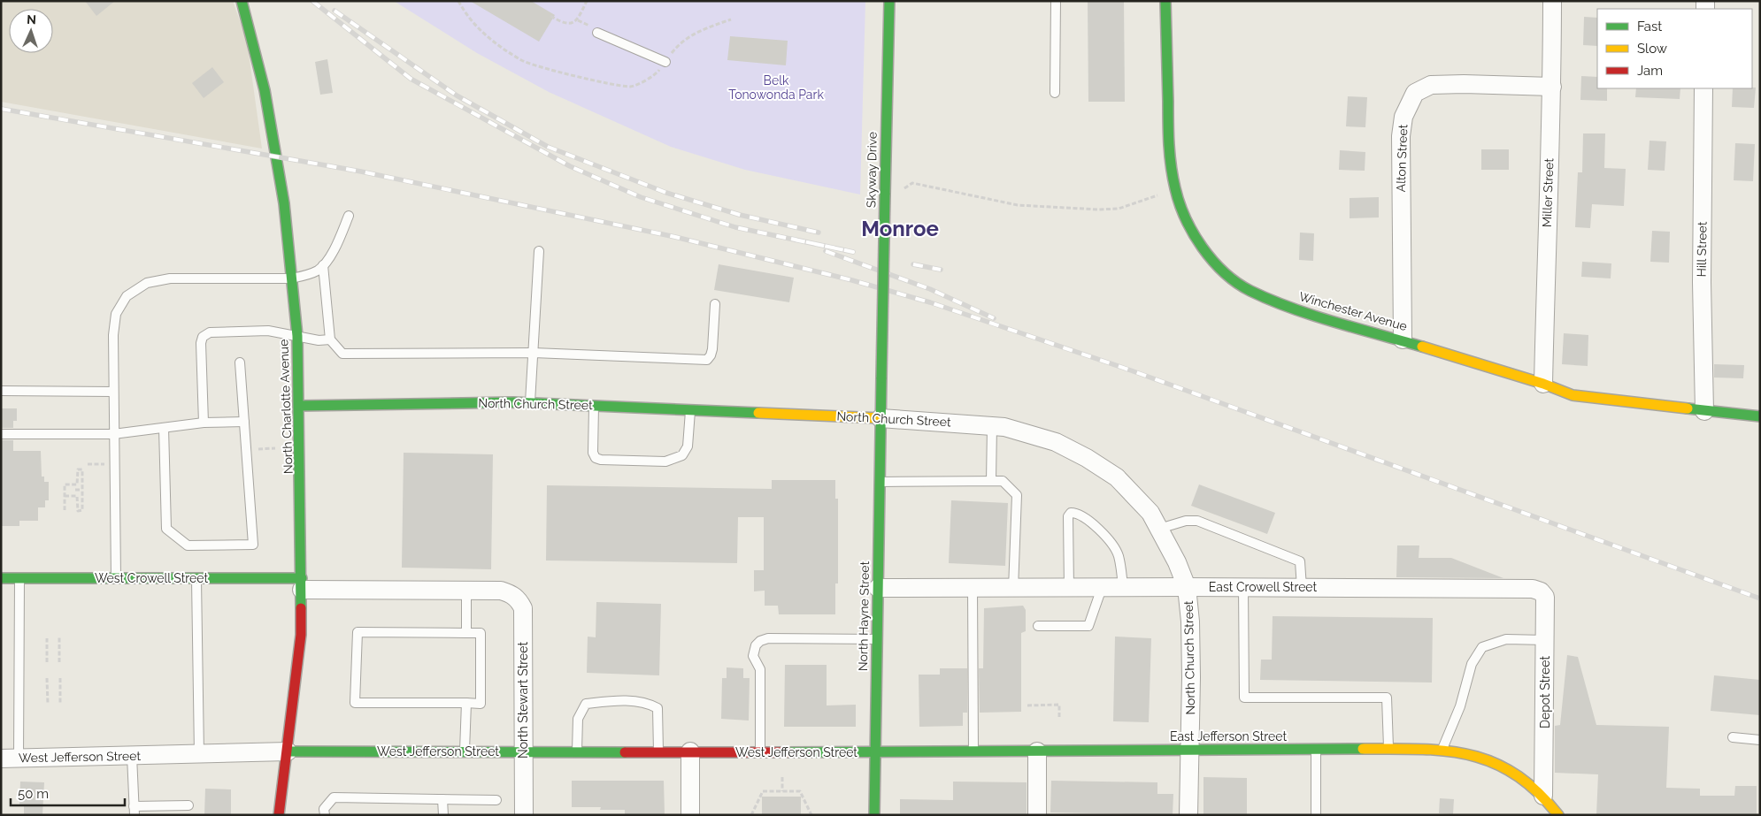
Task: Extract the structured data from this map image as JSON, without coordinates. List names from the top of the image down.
{
  "streets": {
    "main road": [
      "Skyway Drive",
      "Winchester Avenue",
      "North Church Street",
      "North Charlotte Avenue",
      "West Crowell Street",
      "North Hayne Street",
      "East Jefferson Street",
      "West Jefferson Street"
    ],
    "street": [
      "Alton Street",
      "Miller Street",
      "Hill Street",
      "East Crowell Street",
      "Depot Street",
      "North Stewart Street"
    ]
  },
  "crossings": [
    ["Alton Street", "Miller Street"],
    ["Alton Street", "Winchester Avenue"],
    ["Skyway Drive", "North Church Street"],
    ["Skyway Drive", "North Hayne Street"],
    ["Miller Street", "Winchester Avenue"],
    ["Hill Street", "Winchester Avenue"],
    ["North Church Street", "North Charlotte Avenue"],
    ["North Church Street", "East Crowell Street"],
    ["North Church Street", "North Hayne Street"],
    ["North Church Street", "East Jefferson Street"],
    ["North Charlotte Avenue", "West Crowell Street"],
    ["North Charlotte Avenue", "West Jefferson Street"],
    ["West Crowell Street", "North Stewart Street"],
    ["East Crowell Street", "North Hayne Street"],
    ["East Crowell Street", "Depot Street"],
    ["North Hayne Street", "East Jefferson Street"],
    ["North Hayne Street", "West Jefferson Street"],
    ["Depot Street", "East Jefferson Street"],
    ["North Stewart Street", "West Jefferson Street"],
    ["East Jefferson Street", "West Jefferson Street"]
  ],
  "districts": ["Monroe"],
  "parks": ["Belk Tonowonda Park"],
  "legend": ["Fast", "Slow", "Jam"],
  "scale_bar": "50 m",
  "north": "top"
}
